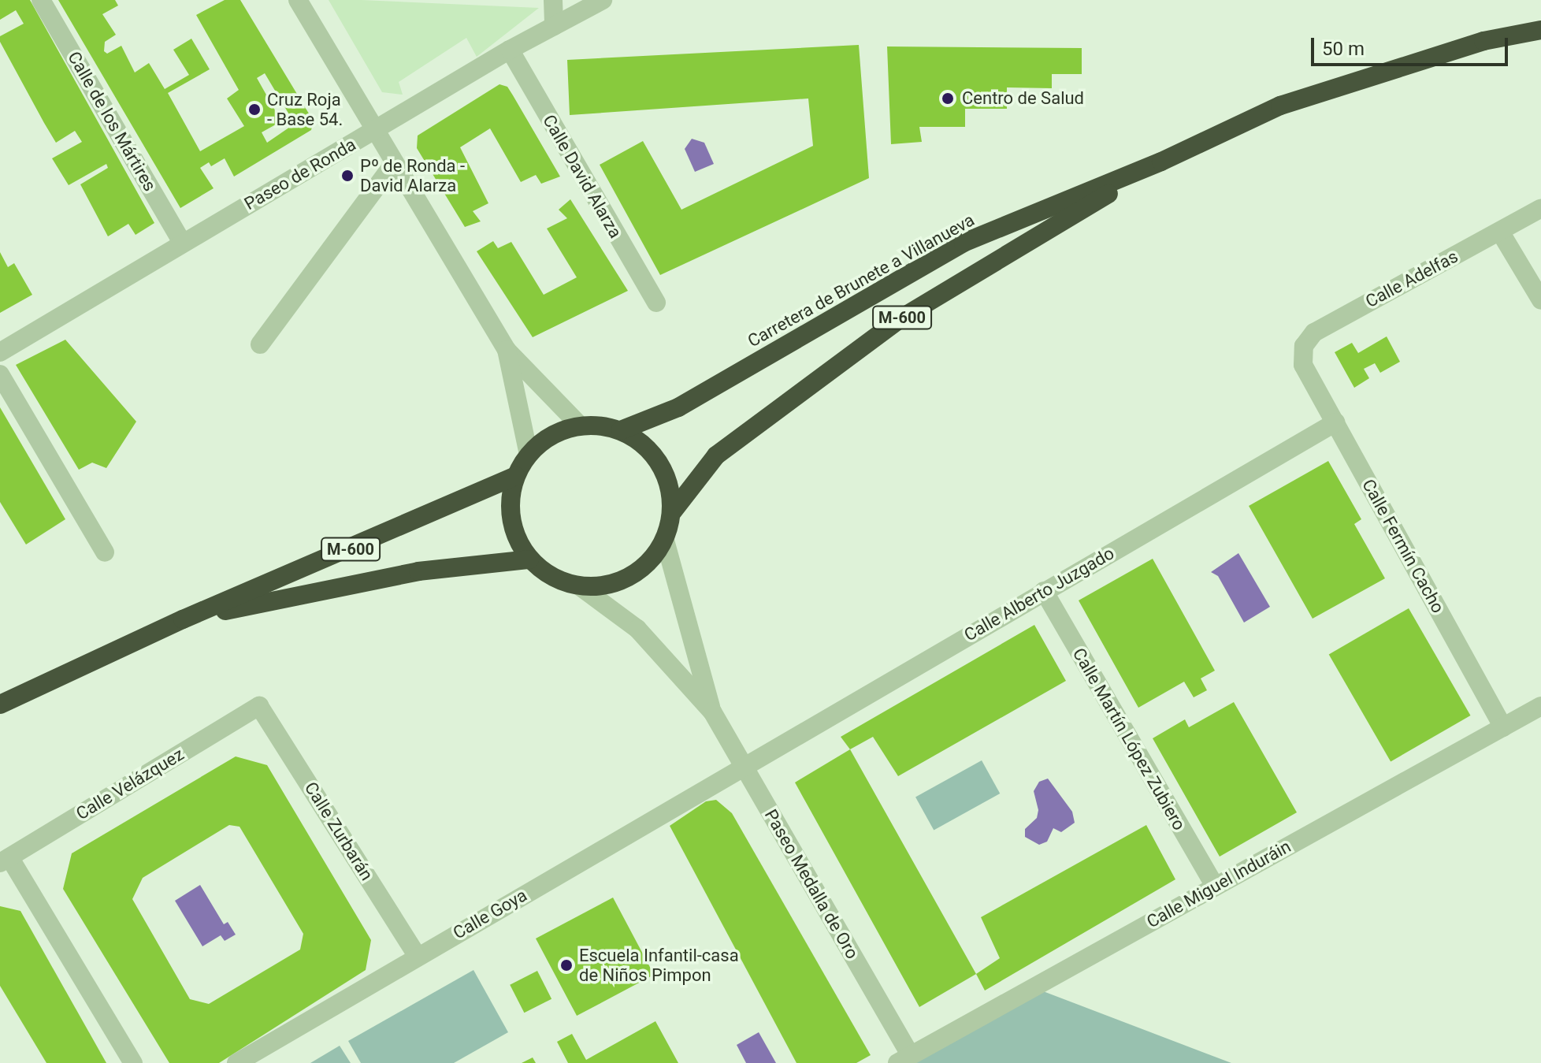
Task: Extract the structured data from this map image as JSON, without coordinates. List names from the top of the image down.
{
  "streets": {
    "highway": ["Carretera de Brunete a Villanueva", "M-600"],
    "street": [
      "Calle de los Mártires",
      "Paseo de Ronda",
      "Calle David Alarza",
      "Calle Adelfas",
      "Calle Fermín Cacho",
      "Calle Alberto Juzgado",
      "Calle Martín López Zubiero",
      "Calle Velázquez",
      "Calle Zurbarán",
      "Paseo Medalla de Oro",
      "Calle Miguel Induráin",
      "Calle Goya"
    ]
  },
  "crossings": [
    ["Calle de los Mártires", "Paseo de Ronda"],
    ["Paseo de Ronda", "Calle David Alarza"],
    ["Calle Adelfas", "Calle Fermín Cacho"],
    ["Carretera de Brunete a Villanueva", "M-600"],
    ["Carretera de Brunete a Villanueva", "Paseo Medalla de Oro"],
    ["M-600", "Paseo Medalla de Oro"],
    ["Calle Fermín Cacho", "Calle Alberto Juzgado"],
    ["Calle Fermín Cacho", "Calle Miguel Induráin"],
    ["Calle Alberto Juzgado", "Calle Martín López Zubiero"],
    ["Calle Alberto Juzgado", "Paseo Medalla de Oro"],
    ["Calle Alberto Juzgado", "Calle Goya"],
    ["Calle Martín López Zubiero", "Calle Miguel Induráin"],
    ["Calle Velázquez", "Calle Zurbarán"],
    ["Calle Zurbarán", "Calle Goya"],
    ["Paseo Medalla de Oro", "Calle Miguel Induráin"],
    ["Paseo Medalla de Oro", "Calle Goya"]
  ],
  "places": [
    "Centro de Salud",
    "Cruz Roja - Base 54.",
    "Pº de Ronda - David Alarza",
    "Escuela Infantil-casa de Niños Pimpon"
  ],
  "scale_bar": "50 m"
}
